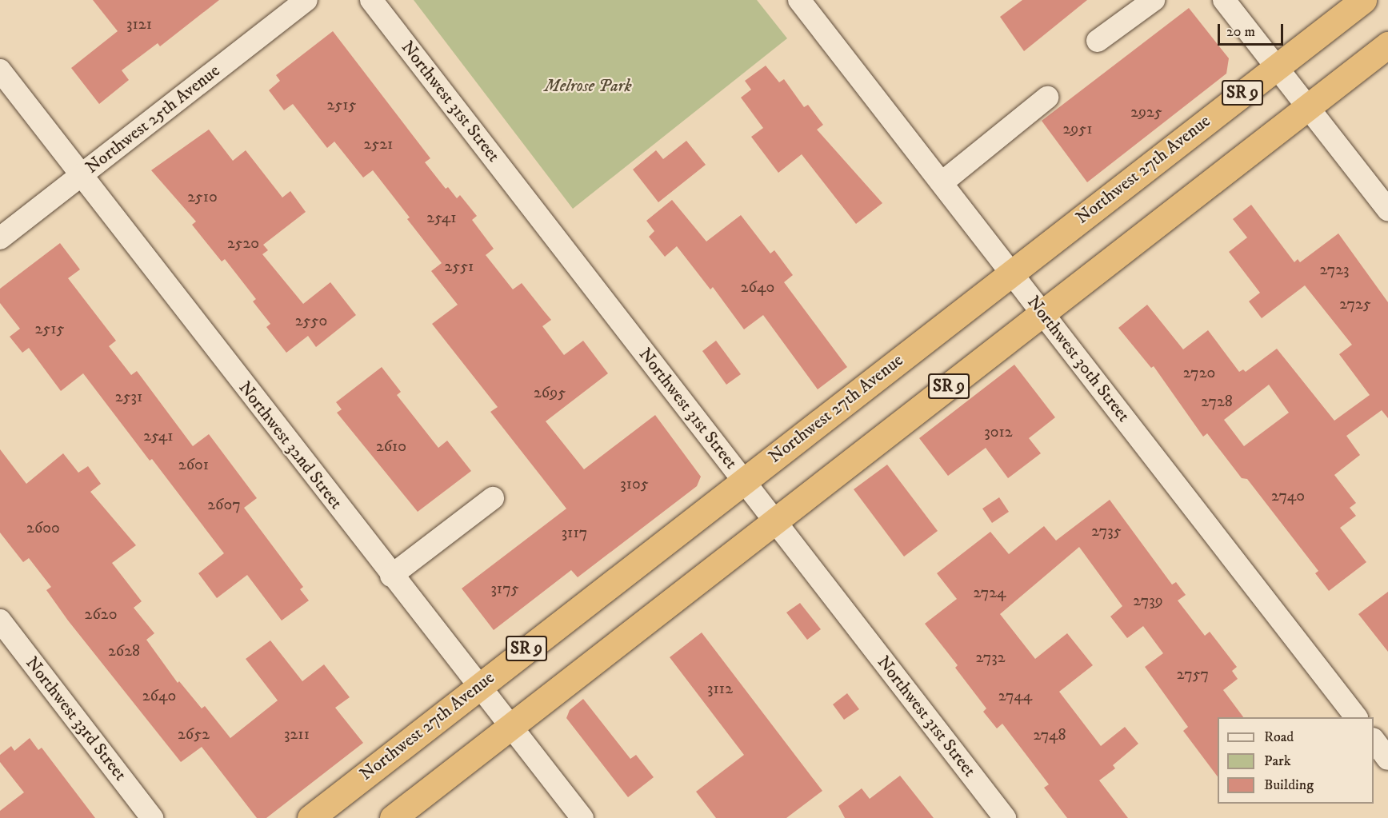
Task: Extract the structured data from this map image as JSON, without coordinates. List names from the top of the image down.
{
  "streets": {
    "highway": ["SR 9", "Northwest 27th Avenue"],
    "street": [
      "Northwest 31st Street",
      "Northwest 25th Avenue",
      "Northwest 30th Street",
      "Northwest 32nd Street",
      "Northwest 33rd Street"
    ]
  },
  "crossings": [
    ["SR 9", "Northwest 31st Street"],
    ["SR 9", "Northwest 30th Street"],
    ["SR 9", "Northwest 32nd Street"],
    ["Northwest 31st Street", "Northwest 27th Avenue"],
    ["Northwest 25th Avenue", "Northwest 32nd Street"],
    ["Northwest 27th Avenue", "Northwest 30th Street"],
    ["Northwest 27th Avenue", "Northwest 32nd Street"]
  ],
  "parks": ["Melrose Park"],
  "house_numbers": [
    "3121",
    "2515",
    "2925",
    "2951",
    "2521",
    "2510",
    "2541",
    "2520",
    "2551",
    "2723",
    "2640",
    "2725",
    "2550",
    "2515",
    "2720",
    "2695",
    "2531",
    "2728",
    "3012",
    "2541",
    "2610",
    "2601",
    "3105",
    "2740",
    "2607",
    "2600",
    "2735",
    "3117",
    "3175",
    "2724",
    "2739",
    "2620",
    "2628",
    "2732",
    "2757",
    "3112",
    "2640",
    "2744",
    "2652",
    "3211",
    "2748"
  ],
  "legend": ["Road", "Park", "Building"],
  "scale_bar": "20 m"
}
